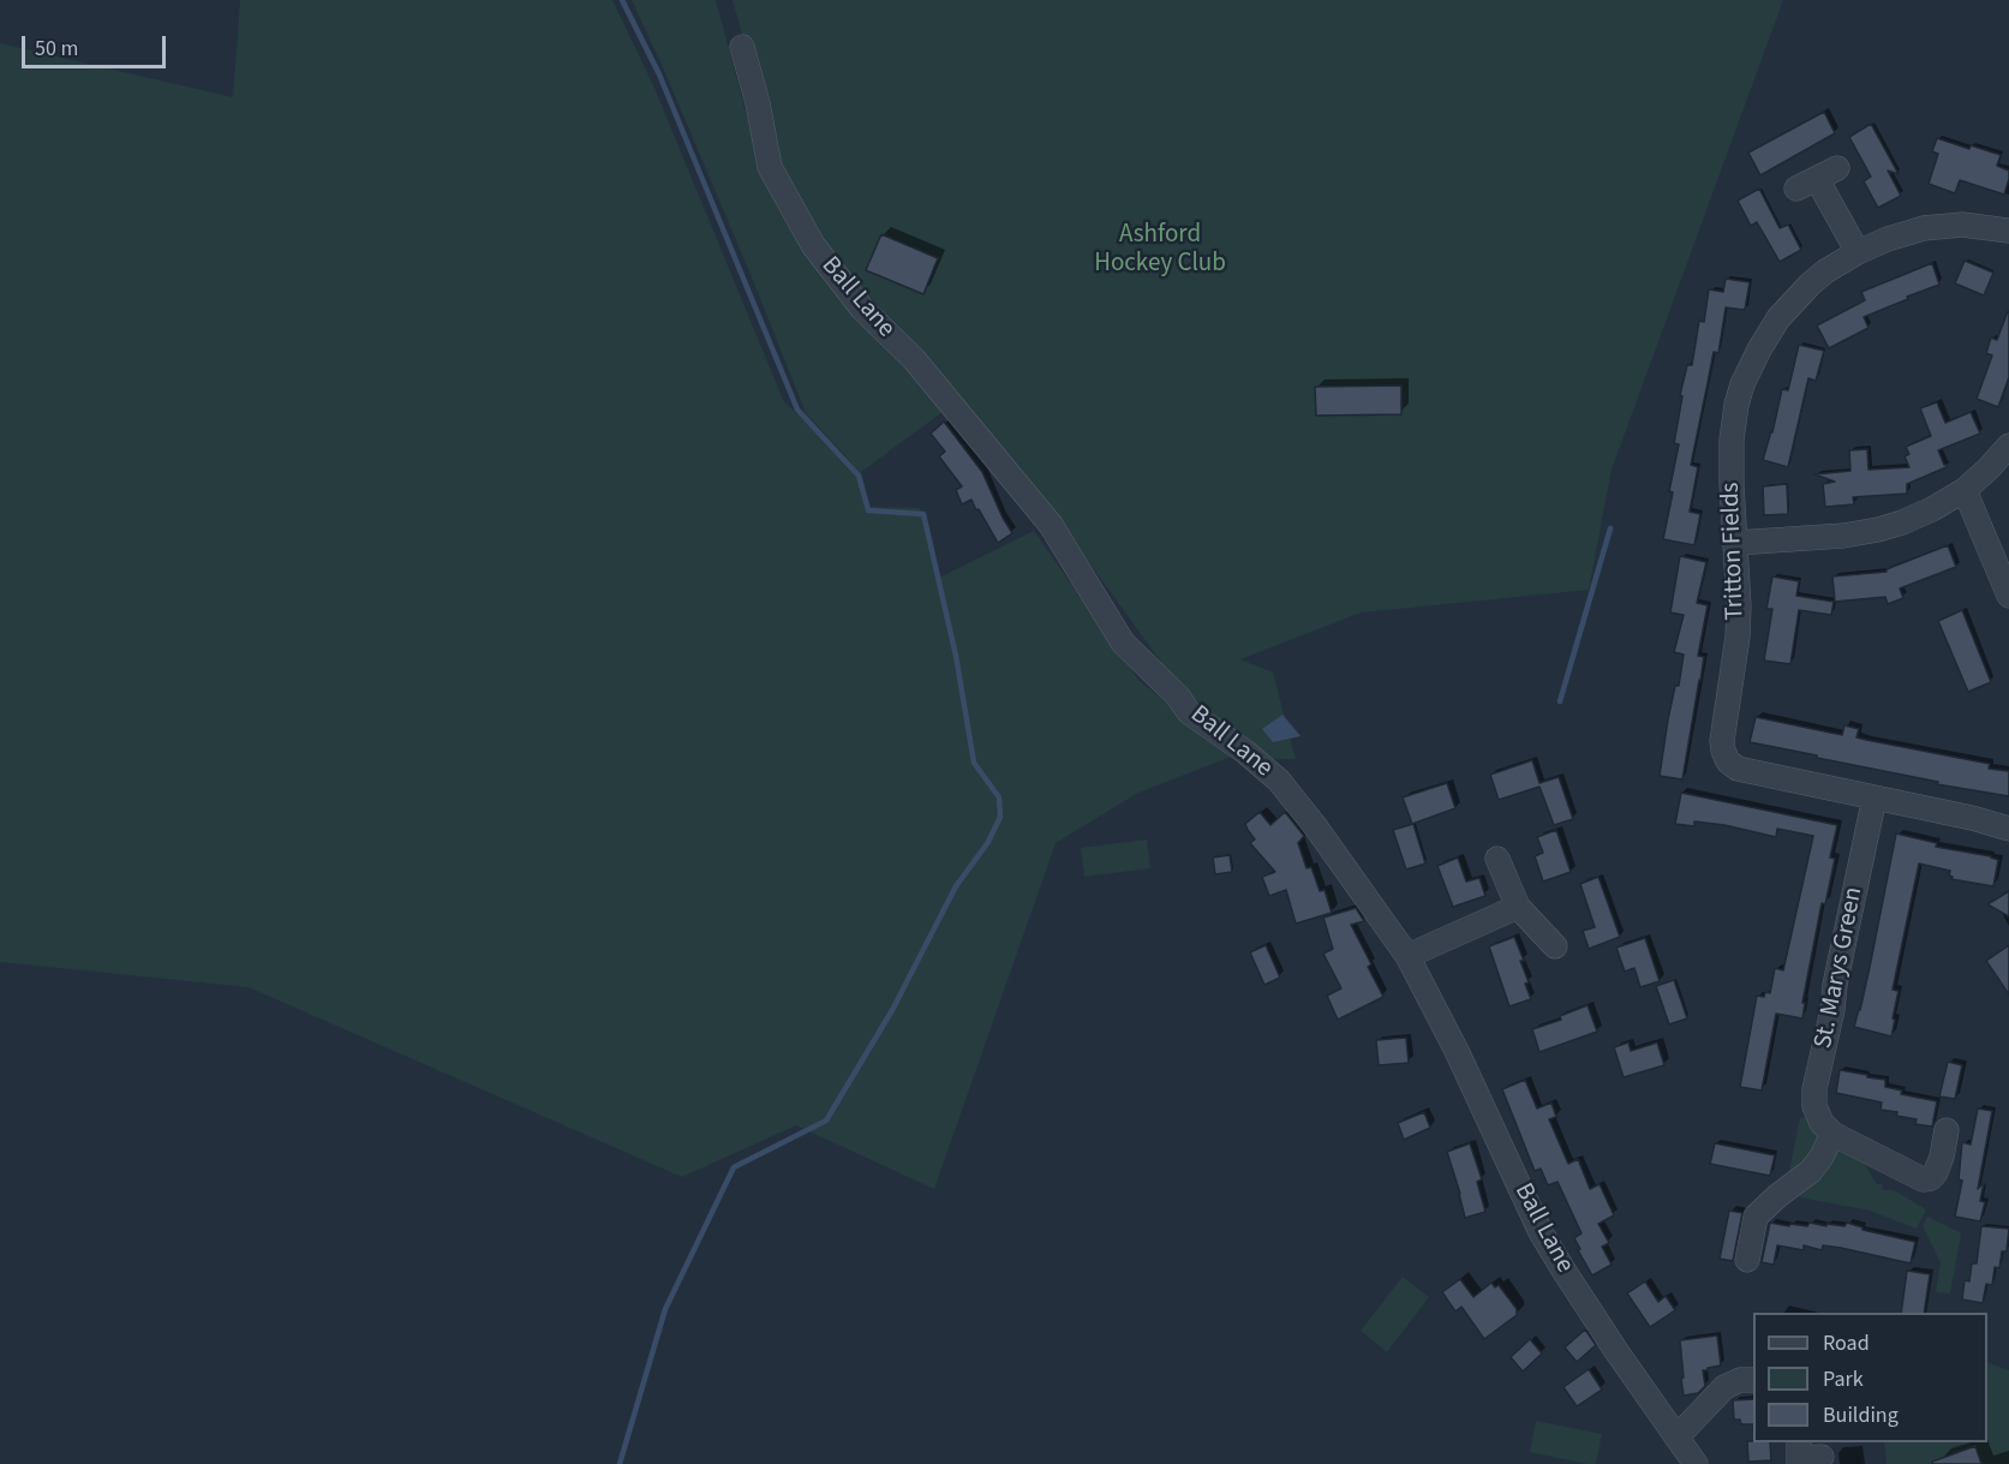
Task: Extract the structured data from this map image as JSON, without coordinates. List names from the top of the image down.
{
  "streets": {
    "street": ["Ball Lane", "Tritton Fields", "St. Marys Green"]
  },
  "crossings": [
    ["Tritton Fields", "St. Marys Green"]
  ],
  "parks": ["Ashford Hockey Club"],
  "legend": ["Road", "Park", "Building"],
  "scale_bar": "50 m"
}
